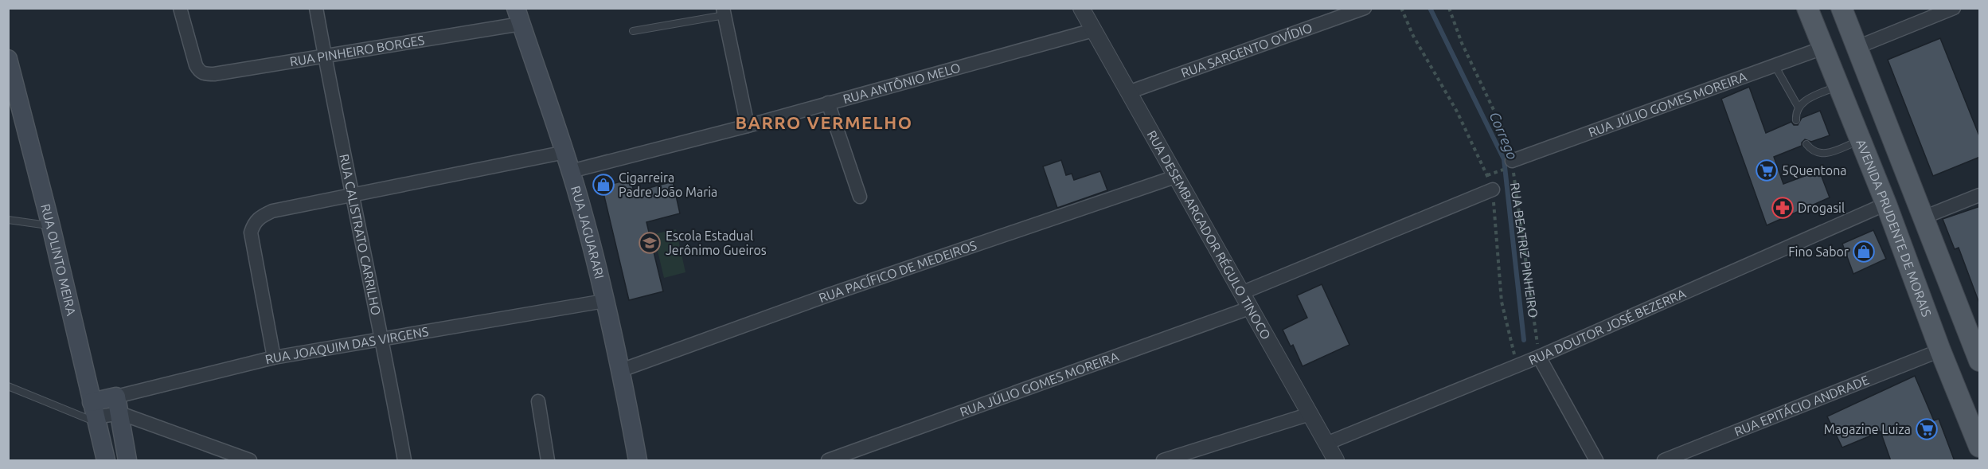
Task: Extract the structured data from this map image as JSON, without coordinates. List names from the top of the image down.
{
  "streets": {
    "main road": [
      "AVENIDA PRUDENTE DE MORAIS",
      "RUA JAGUARARI",
      "RUA OLINTO MEIRA",
      "RUA JOAQUIM DAS VIRGENS"
    ],
    "street": [
      "RUA SARGENTO OVÍDIO",
      "RUA PINHEIRO BORGES",
      "RUA ANTÔNIO MELO",
      "RUA JÚLIO GOMES MOREIRA",
      "RUA CALISTRATO CARRILHO",
      "RUA DESEMBARGADOR RÉGULO TINOCO",
      "RUA PACÍFICO DE MEDEIROS",
      "RUA DOUTOR JOSÉ BEZERRA",
      "RUA EPITÁCIO ANDRADE"
    ],
    "path": ["RUA BEATRIZ PINHEIRO"]
  },
  "crossings": [
    ["RUA SARGENTO OVÍDIO", "RUA DESEMBARGADOR RÉGULO TINOCO"],
    ["RUA PINHEIRO BORGES", "RUA JAGUARARI"],
    ["RUA PINHEIRO BORGES", "RUA CALISTRATO CARRILHO"],
    ["RUA ANTÔNIO MELO", "RUA JAGUARARI"],
    ["RUA ANTÔNIO MELO", "RUA DESEMBARGADOR RÉGULO TINOCO"],
    ["RUA JÚLIO GOMES MOREIRA", "AVENIDA PRUDENTE DE MORAIS"],
    ["RUA JÚLIO GOMES MOREIRA", "RUA DESEMBARGADOR RÉGULO TINOCO"],
    ["RUA JÚLIO GOMES MOREIRA", "RUA BEATRIZ PINHEIRO"],
    ["AVENIDA PRUDENTE DE MORAIS", "RUA DOUTOR JOSÉ BEZERRA"],
    ["AVENIDA PRUDENTE DE MORAIS", "RUA EPITÁCIO ANDRADE"],
    ["RUA JAGUARARI", "RUA PACÍFICO DE MEDEIROS"],
    ["RUA JAGUARARI", "RUA JOAQUIM DAS VIRGENS"],
    ["RUA CALISTRATO CARRILHO", "RUA JOAQUIM DAS VIRGENS"],
    ["RUA DESEMBARGADOR RÉGULO TINOCO", "RUA PACÍFICO DE MEDEIROS"],
    ["RUA DESEMBARGADOR RÉGULO TINOCO", "RUA DOUTOR JOSÉ BEZERRA"],
    ["RUA BEATRIZ PINHEIRO", "RUA DOUTOR JOSÉ BEZERRA"],
    ["RUA OLINTO MEIRA", "RUA JOAQUIM DAS VIRGENS"]
  ],
  "districts": ["BARRO VERMELHO"],
  "water": ["Corrego"],
  "places": {
    "supermarket": ["5Quentona", "Magazine Luiza"],
    "shop": ["Cigarreira Padre João Maria", "Fino Sabor"],
    "pharmacy": ["Drogasil"],
    "school or university": ["Escola Estadual Jerônimo Gueiros"]
  }
}
